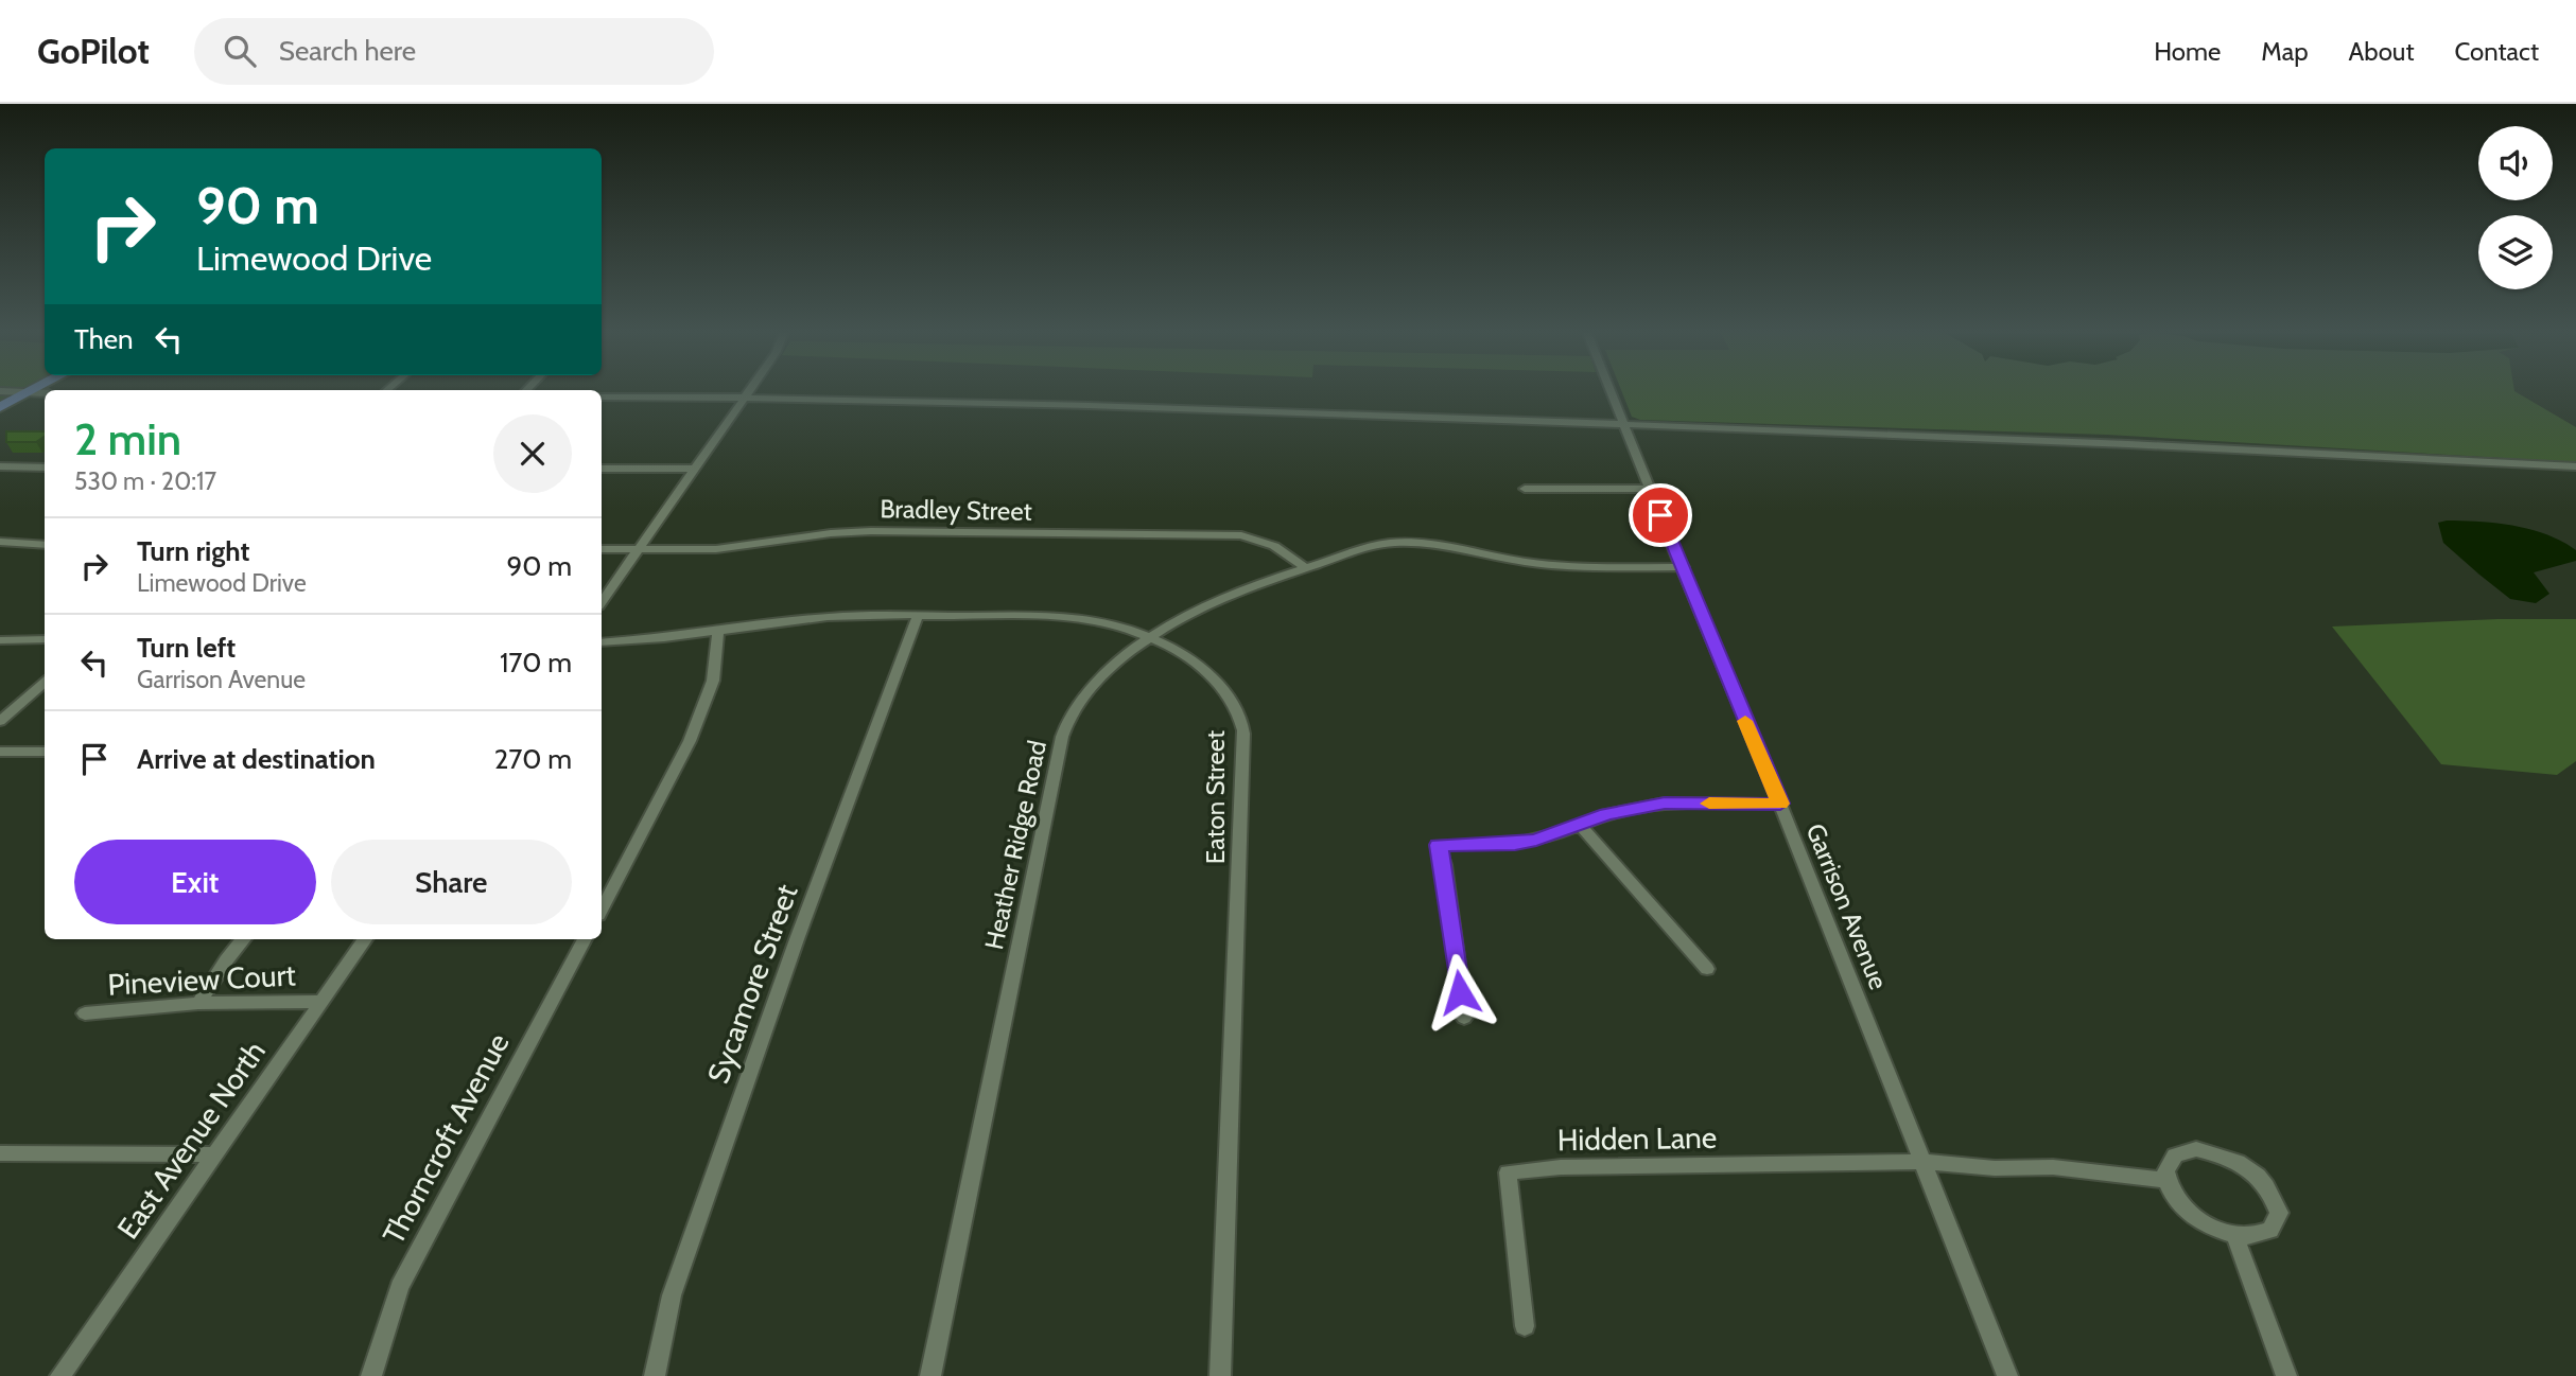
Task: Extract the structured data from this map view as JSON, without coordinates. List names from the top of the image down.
{
  "streets": {
    "street": [
      "Bradley Street",
      "Eaton Street",
      "Heather Ridge Road",
      "Garrison Avenue",
      "Pineview Court",
      "Sycamore Street",
      "Thorncroft Avenue",
      "Hidden Lane",
      "East Avenue North"
    ]
  },
  "crossings": [
    ["Bradley Street", "Heather Ridge Road"],
    ["Eaton Street", "Heather Ridge Road"],
    ["Eaton Street", "Sycamore Street"],
    ["Heather Ridge Road", "Garrison Avenue"],
    ["Garrison Avenue", "Hidden Lane"],
    ["Pineview Court", "East Avenue North"]
  ],
  "page": {
    "header": "GoPilot",
    "search": "Search here",
    "nav": [
      "Home",
      "Map",
      "About",
      "Contact"
    ],
    "turn": ["90 m", "Limewood Drive"],
    "then": "Then",
    "heading": ["2 min", "530 m · 20:17"],
    "list": [
      {
        "name": "Turn right",
        "note": "Limewood Drive",
        "value": "90 m"
      },
      {
        "name": "Turn left",
        "note": "Garrison Avenue",
        "value": "170 m"
      },
      {
        "name": "Arrive at destination",
        "value": "270 m"
      }
    ],
    "buttons": ["Exit", "Share"]
  }
}
